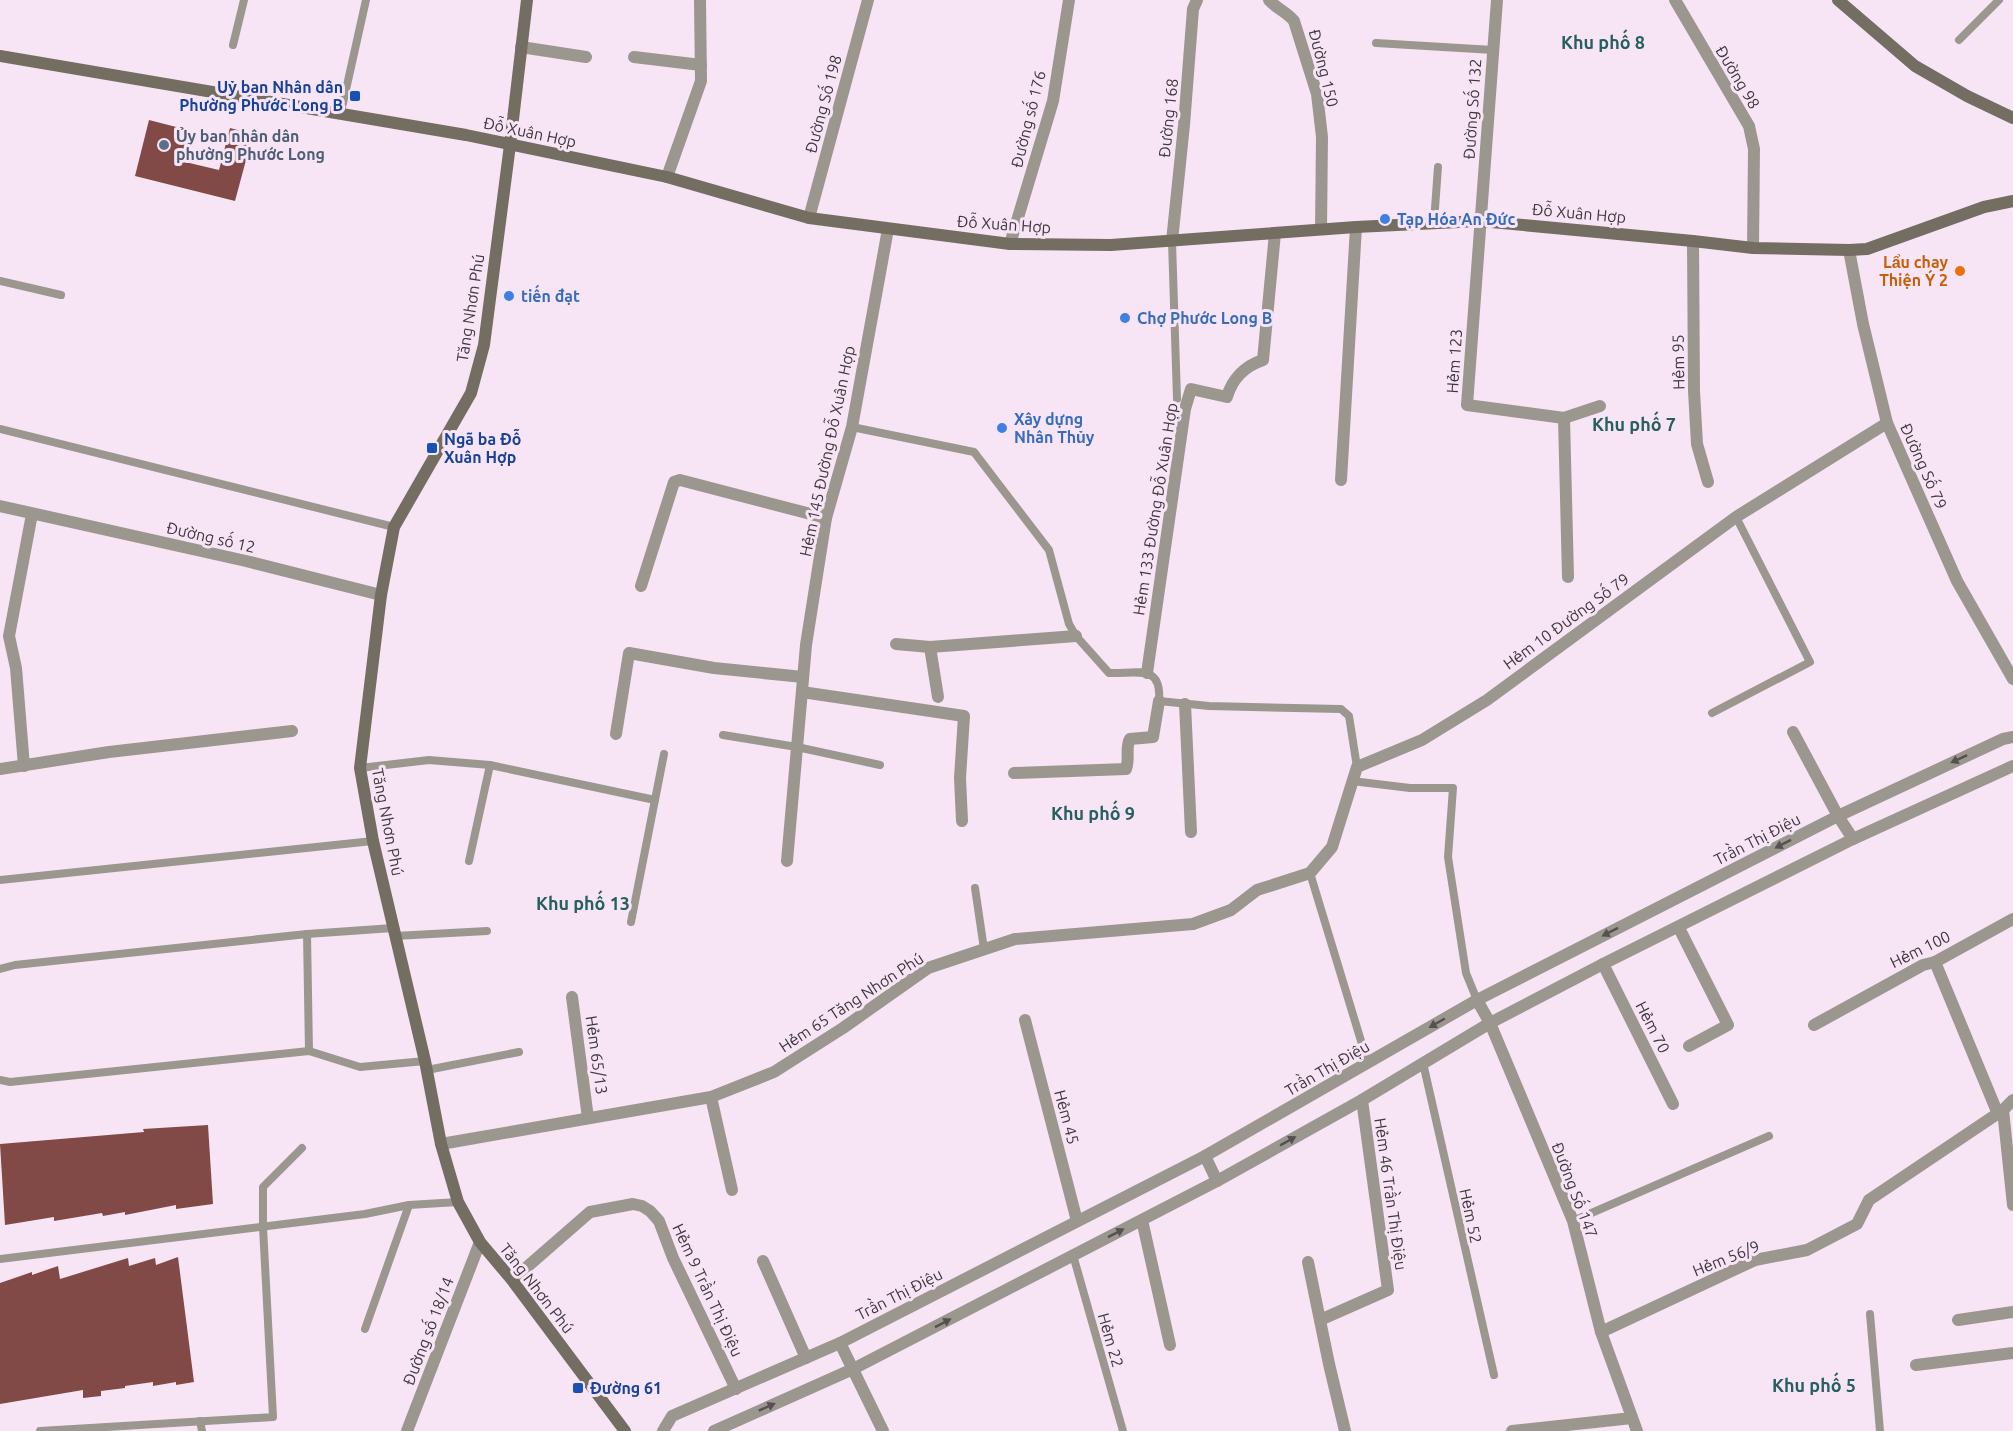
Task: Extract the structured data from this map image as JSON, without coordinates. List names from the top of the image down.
{
  "streets": {
    "main road": ["Đỗ Xuân Hợp", "Tăng Nhơn Phú"],
    "street": [
      "Đường 150",
      "Đường 98",
      "Đường Số 198",
      "Đường Số 132",
      "Đường 168",
      "Đường số 176",
      "Hẻm 123",
      "Hẻm 95",
      "Hẻm 145 Đường Đỗ Xuân Hợp",
      "Đường Số 79",
      "Hẻm 133 Đường Đỗ Xuân Hợp",
      "Đường số 12",
      "Hẻm 10 Đường Số 79",
      "Trần Thị Điệu",
      "Hẻm 100",
      "Hẻm 65 Tăng Nhơn Phú",
      "Hẻm 70",
      "Hẻm 65/13",
      "Hẻm 45",
      "Đường Số 147",
      "Hẻm 46 Trần Thị Điệu",
      "Hẻm 56/9",
      "Hẻm 9 Trần Thị Điệu",
      "Đường số 18/14"
    ],
    "lane": ["Hẻm 52", "Hẻm 22"]
  },
  "crossings": [
    ["Đường 150", "Đỗ Xuân Hợp"],
    ["Đường 98", "Đỗ Xuân Hợp"],
    ["Đường Số 198", "Đỗ Xuân Hợp"],
    ["Đường Số 132", "Đỗ Xuân Hợp"],
    ["Đường Số 132", "Hẻm 123"],
    ["Đường 168", "Đỗ Xuân Hợp"],
    ["Đường số 176", "Đỗ Xuân Hợp"],
    ["Đỗ Xuân Hợp", "Tăng Nhơn Phú"],
    ["Đỗ Xuân Hợp", "Hẻm 123"],
    ["Đỗ Xuân Hợp", "Hẻm 95"],
    ["Đỗ Xuân Hợp", "Hẻm 145 Đường Đỗ Xuân Hợp"],
    ["Đỗ Xuân Hợp", "Đường Số 79"],
    ["Đỗ Xuân Hợp", "Hẻm 133 Đường Đỗ Xuân Hợp"],
    ["Tăng Nhơn Phú", "Đường số 12"],
    ["Tăng Nhơn Phú", "Hẻm 65 Tăng Nhơn Phú"],
    ["Tăng Nhơn Phú", "Hẻm 9 Trần Thị Điệu"],
    ["Tăng Nhơn Phú", "Đường số 18/14"],
    ["Đường Số 79", "Hẻm 10 Đường Số 79"],
    ["Trần Thị Điệu", "Hẻm 45"],
    ["Trần Thị Điệu", "Đường Số 147"],
    ["Trần Thị Điệu", "Hẻm 9 Trần Thị Điệu"],
    ["Hẻm 65 Tăng Nhơn Phú", "Hẻm 65/13"],
    ["Đường Số 147", "Hẻm 56/9"]
  ],
  "districts": [
    "Khu phố 8",
    "Khu phố 7",
    "Khu phố 9",
    "Khu phố 13",
    "Khu phố 5"
  ],
  "places": {
    "transit": ["Uỷ ban Nhân dân Phường Phước Long B", "Ngã ba Đỗ Xuân Hợp", "Đường 61"],
    "other": [
      "Ủy ban nhân dân phường Phước Long",
      "Tạp Hóa An Đức",
      "Lẩu chay Thiện Ý 2",
      "tiến đạt",
      "Chợ Phước Long B",
      "Xây dựng Nhân Thủy"
    ]
  }
}
